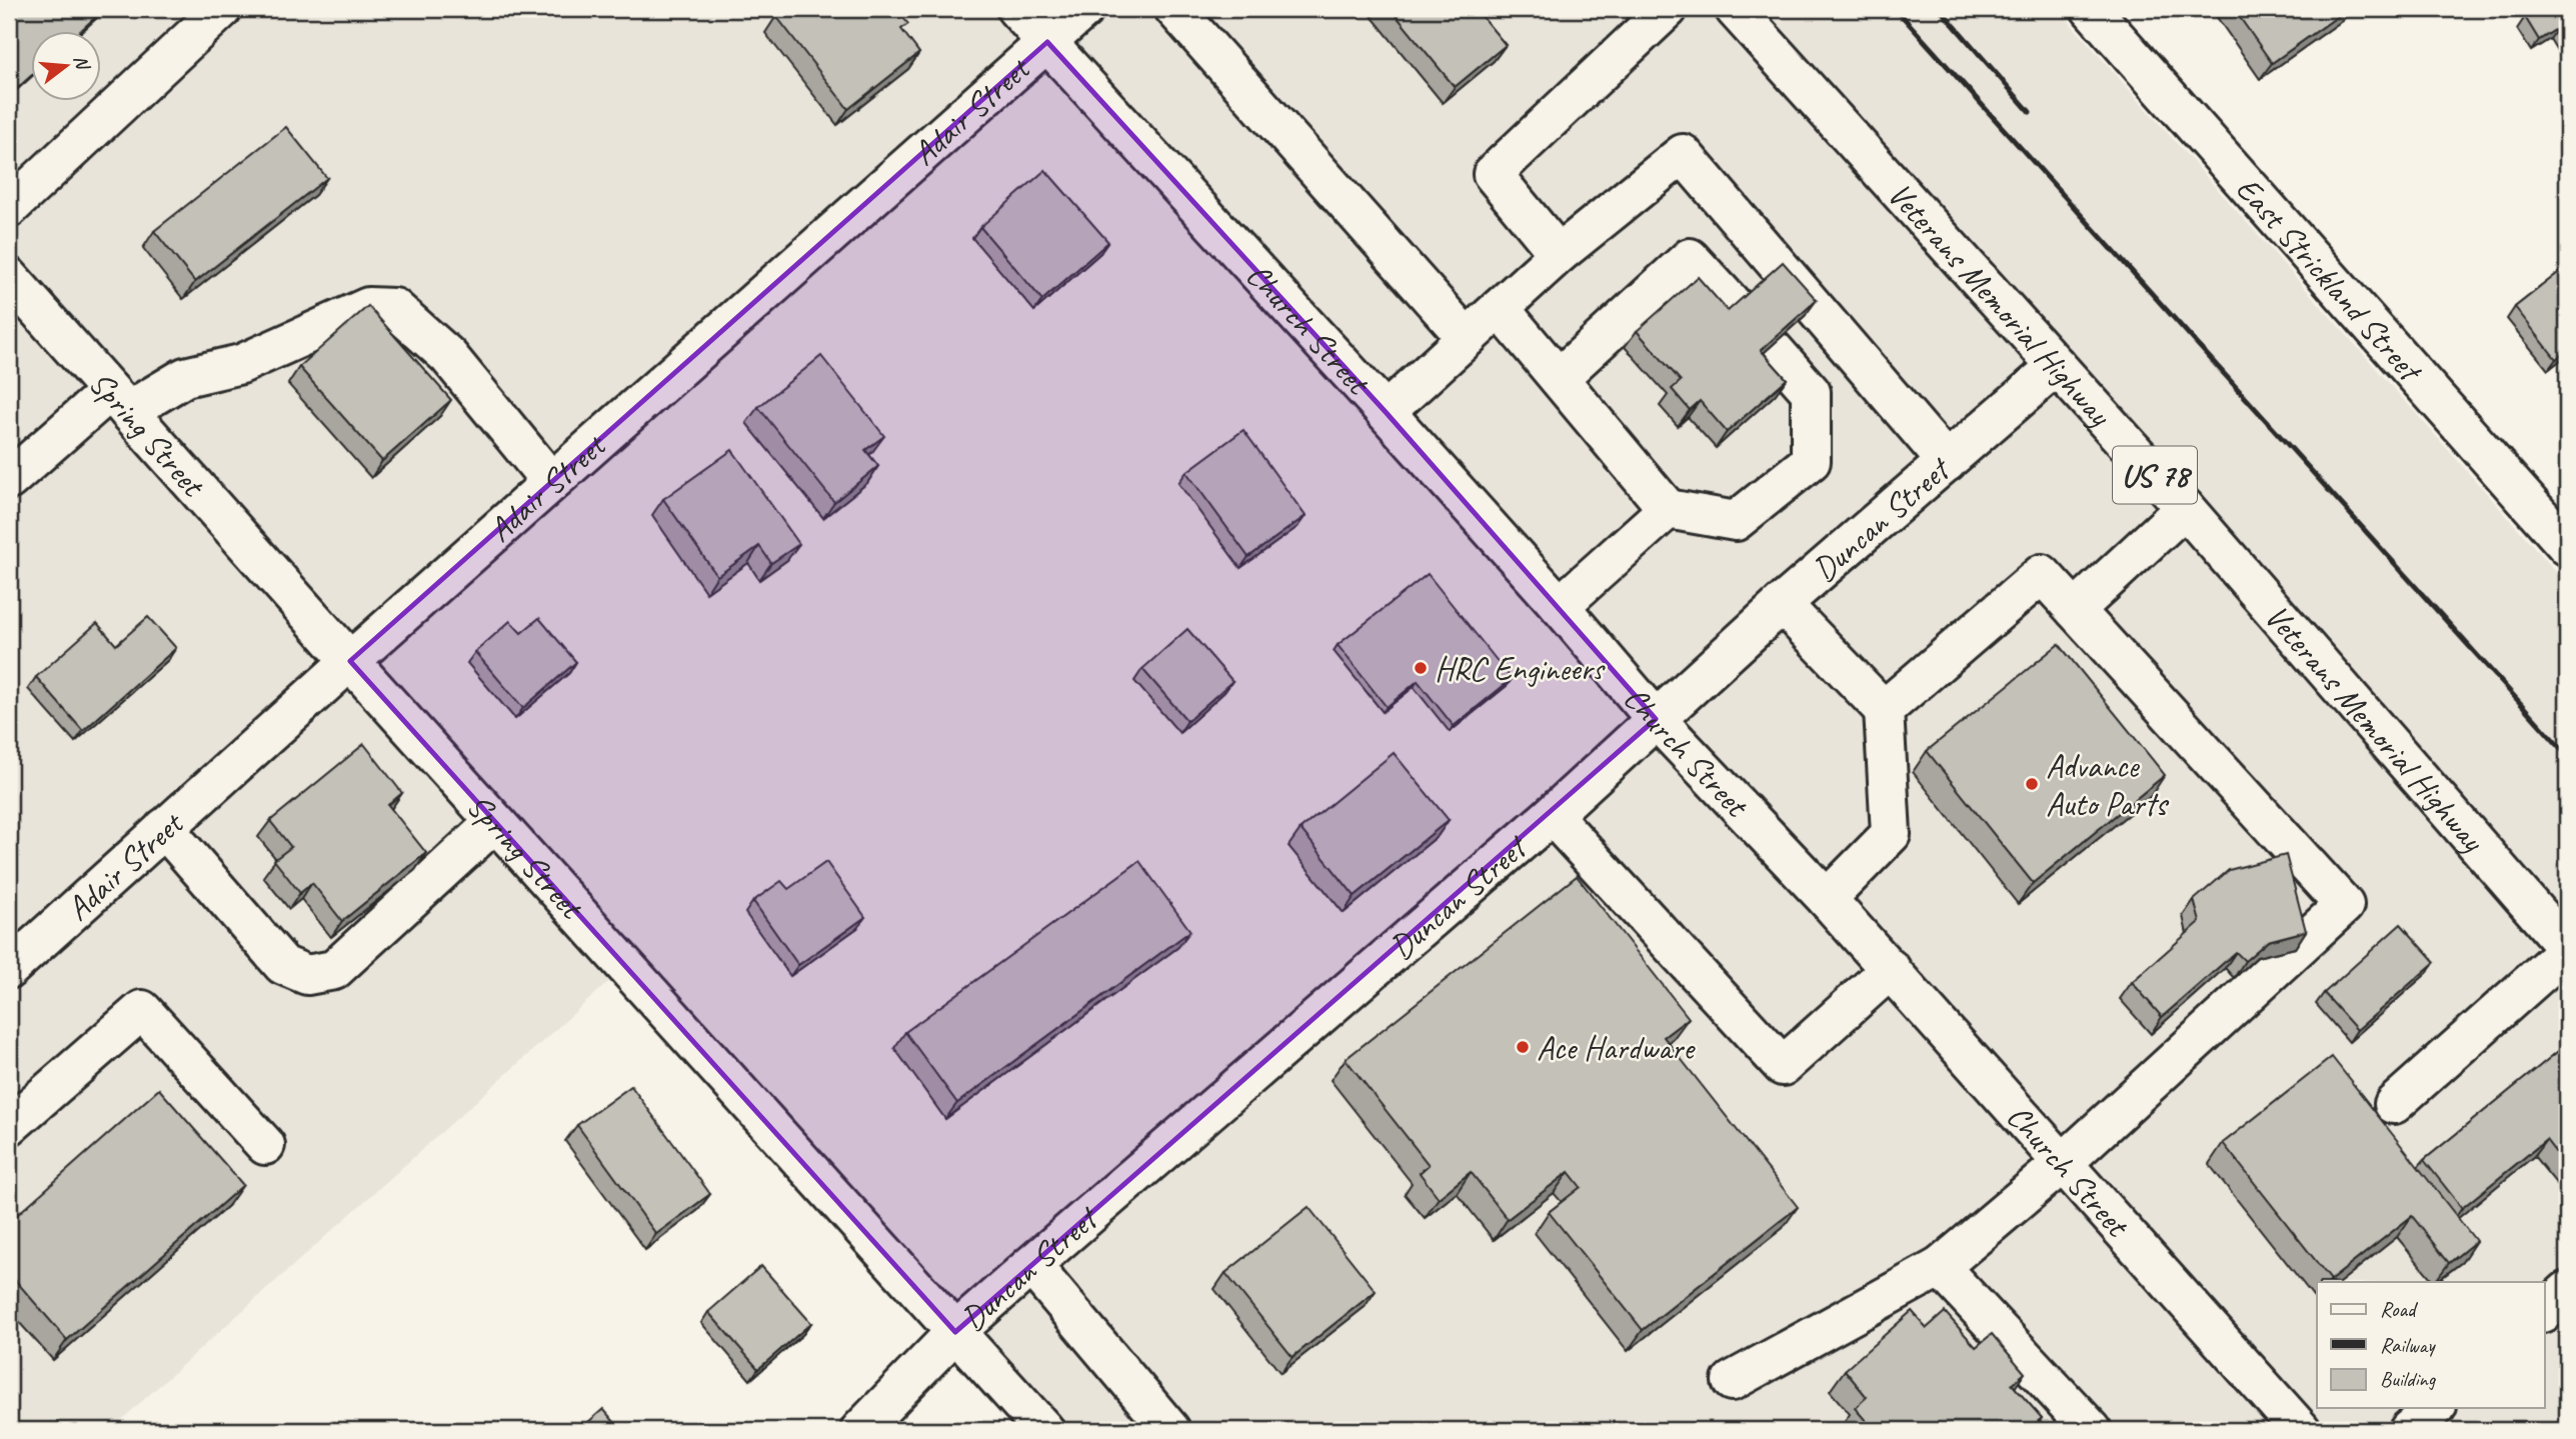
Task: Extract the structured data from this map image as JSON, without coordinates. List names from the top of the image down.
{
  "streets": {
    "street": [
      "Adair Street",
      "East Strickland Street",
      "Veterans Memorial Highway",
      "Church Street",
      "Spring Street",
      "US 78",
      "Duncan Street"
    ]
  },
  "crossings": [
    ["Adair Street", "Church Street"],
    ["Adair Street", "Spring Street"],
    ["Veterans Memorial Highway", "Duncan Street"],
    ["Church Street", "Duncan Street"],
    ["Spring Street", "Duncan Street"]
  ],
  "places": ["HRC Engineers", "Advance Auto Parts", "Ace Hardware"],
  "legend": ["Road", "Railway", "Building"],
  "north": "right"
}
